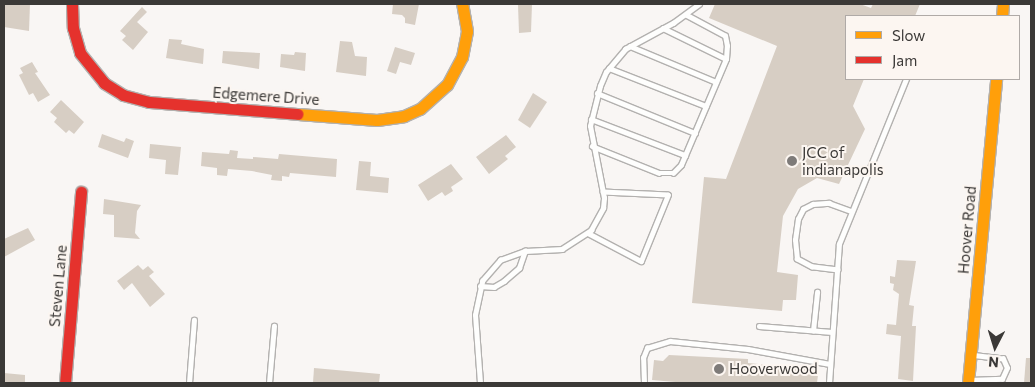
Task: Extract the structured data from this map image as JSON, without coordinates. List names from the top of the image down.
{
  "streets": {
    "street": ["Edgemere Drive", "Hoover Road", "Steven Lane"]
  },
  "places": ["JCC of indianapolis", "Hooverwood"],
  "legend": ["Slow", "Jam"],
  "north": "bottom"
}
